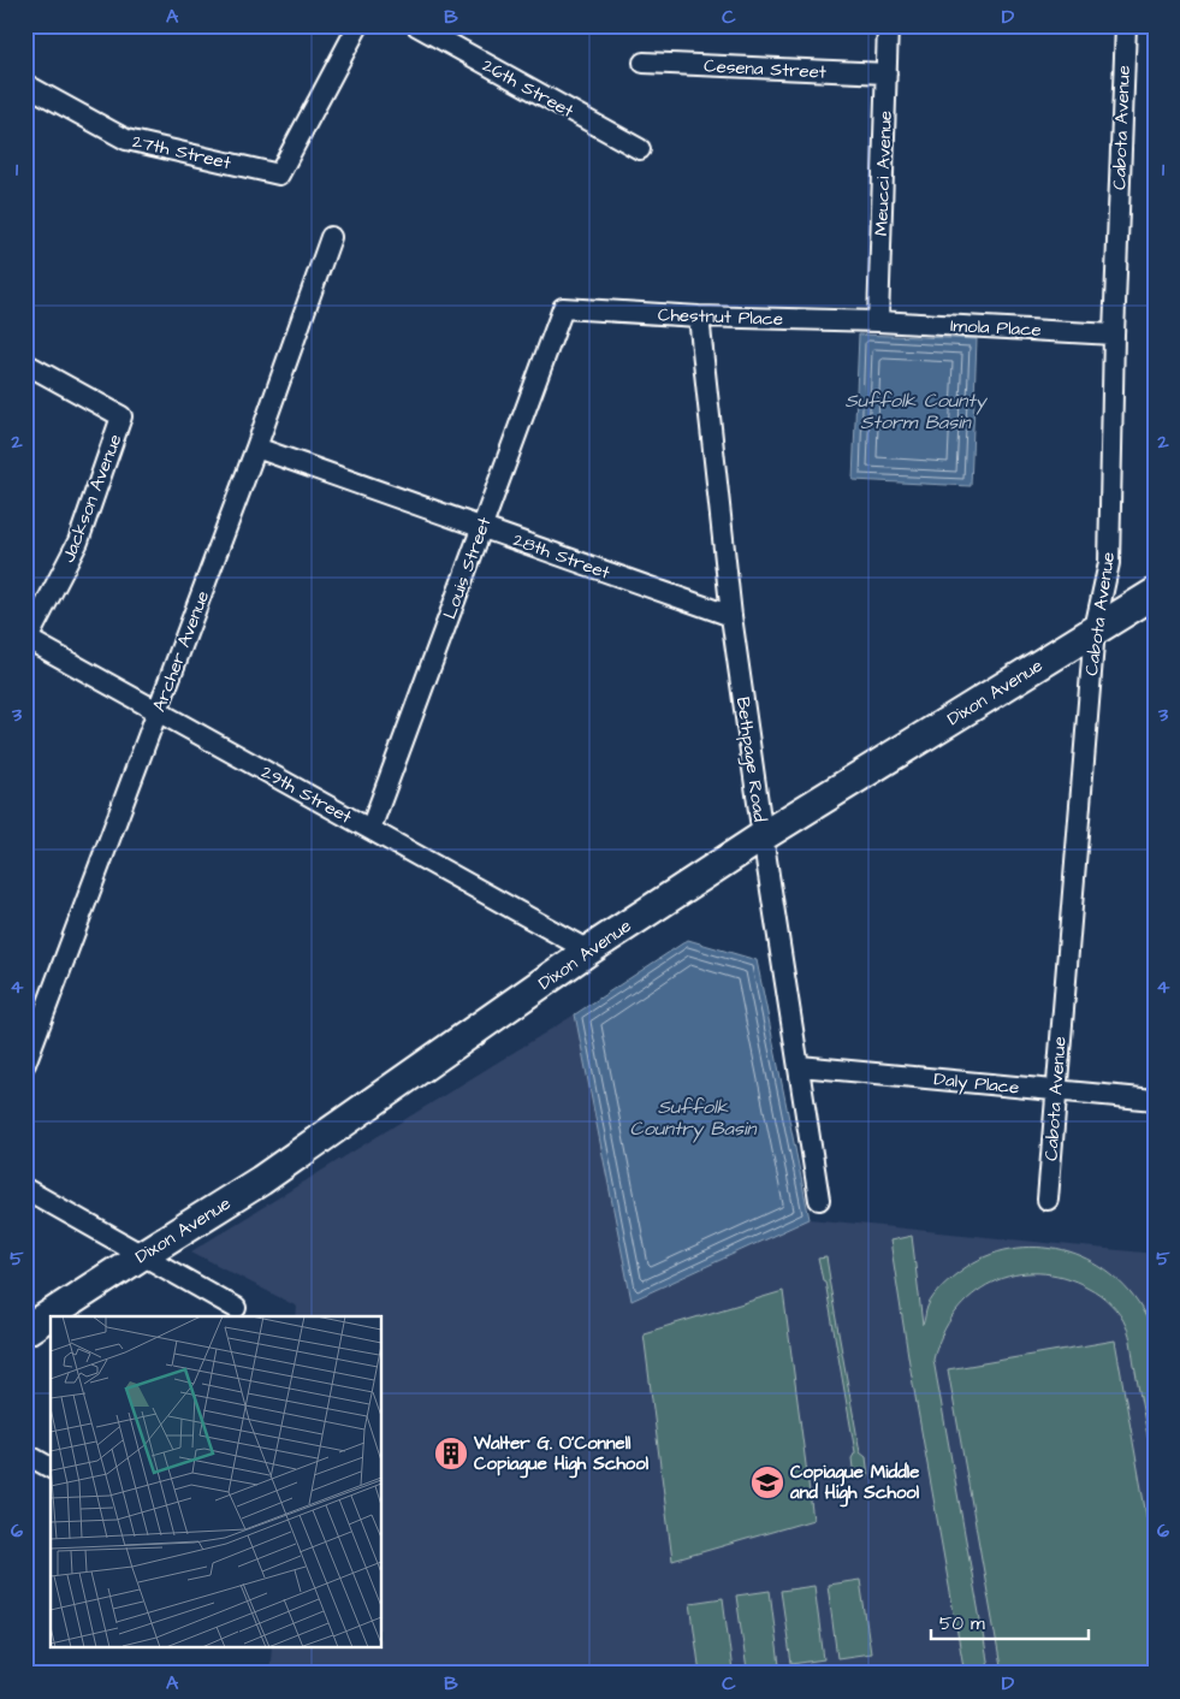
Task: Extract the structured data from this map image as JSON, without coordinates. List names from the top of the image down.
{
  "streets": {
    "main road": ["Dixon Avenue"],
    "street": [
      "Cesena Street",
      "26th Street",
      "Cabota Avenue",
      "27th Street",
      "Meucci Avenue",
      "Chestnut Place",
      "Imola Place",
      "Jackson Avenue",
      "28th Street",
      "Louis Street",
      "Archer Avenue",
      "Bethpage Road",
      "29th Street",
      "Daly Place"
    ]
  },
  "crossings": [
    ["Cesena Street", "Meucci Avenue"],
    ["Cabota Avenue", "Imola Place"],
    ["Cabota Avenue", "Dixon Avenue"],
    ["Cabota Avenue", "Daly Place"],
    ["Meucci Avenue", "Chestnut Place"],
    ["Meucci Avenue", "Imola Place"],
    ["Chestnut Place", "Imola Place"],
    ["Chestnut Place", "Louis Street"],
    ["Chestnut Place", "Bethpage Road"],
    ["Jackson Avenue", "29th Street"],
    ["28th Street", "Louis Street"],
    ["28th Street", "Archer Avenue"],
    ["28th Street", "Bethpage Road"],
    ["Louis Street", "29th Street"],
    ["Archer Avenue", "29th Street"],
    ["Dixon Avenue", "Bethpage Road"],
    ["Dixon Avenue", "29th Street"],
    ["Bethpage Road", "Daly Place"]
  ],
  "water": ["Suffolk County Storm Basin", "Suffolk Country Basin"],
  "places": {
    "building": ["Walter G. O'Connell Copiague High School"],
    "school or university": ["Copiague Middle and High School"]
  },
  "scale_bar": "50 m",
  "grid": {
    "columns": [
      "A",
      "B",
      "C",
      "D"
    ],
    "rows": [
      "1",
      "2",
      "3",
      "4",
      "5",
      "6"
    ]
  }
}
